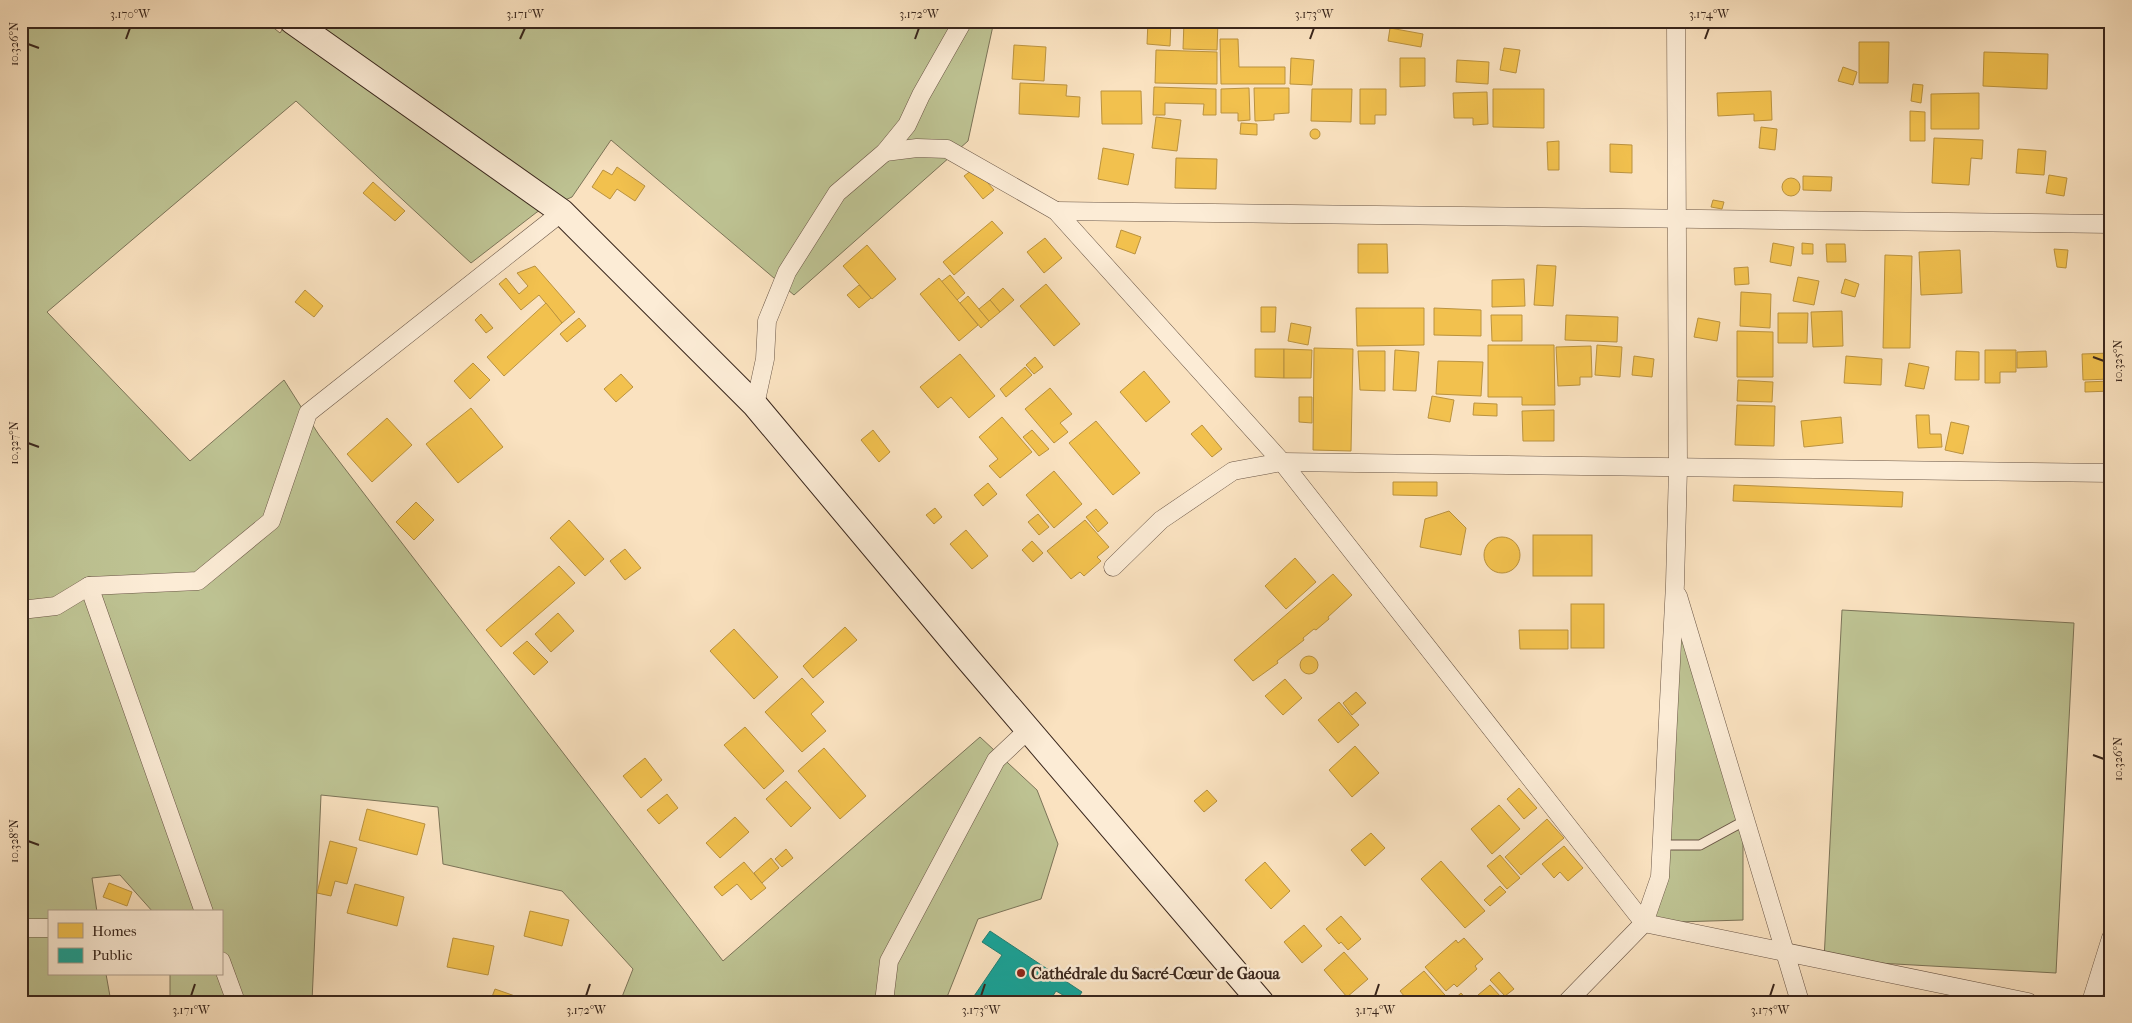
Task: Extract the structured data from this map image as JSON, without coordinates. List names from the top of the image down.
{
  "places": ["Cathédrale du Sacré-Cœur de Gaoua"],
  "legend": ["Homes", "Public"],
  "coordinates": [
    "3.170°W",
    "3.171°W",
    "3.172°W",
    "3.173°W",
    "3.174°W",
    "10.326°N",
    "10.325°N",
    "10.327°N",
    "10.328°N",
    "3.175°W"
  ]
}
